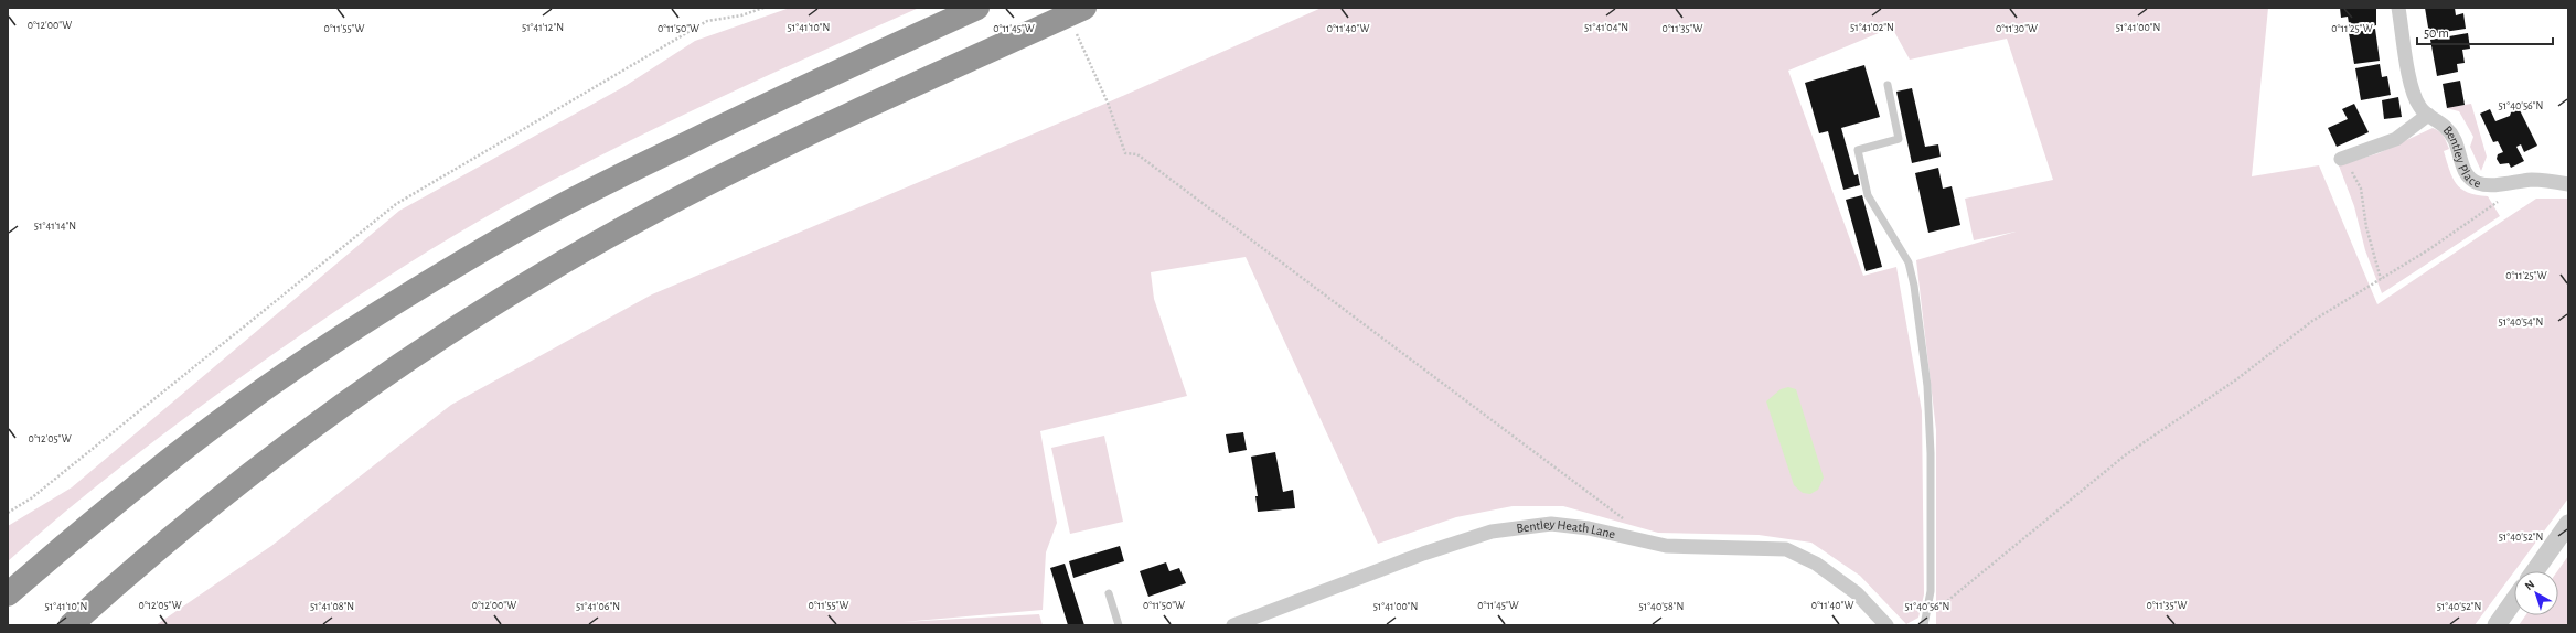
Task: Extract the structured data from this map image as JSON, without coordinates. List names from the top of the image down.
{
  "streets": {
    "street": ["Bentley Place", "Bentley Heath Lane"]
  },
  "scale_bar": "50 m",
  "north": "top left",
  "coordinates": [
    "0°12'00\"W",
    "51°41'12\"N",
    "51°41'10\"N",
    "51°41'04\"N",
    "51°41'02\"N",
    "51°41'00\"N",
    "0°11'55\"W",
    "0°11'50\"W",
    "0°11'45\"W",
    "0°11'40\"W",
    "0°11'35\"W",
    "0°11'30\"W",
    "0°11'25\"W",
    "51°40'56\"N",
    "51°41'14\"N",
    "51°40'54\"N",
    "0°12'05\"W",
    "51°40'52\"N",
    "51°41'08\"N",
    "51°41'06\"N",
    "51°40'58\"N"
  ]
}
